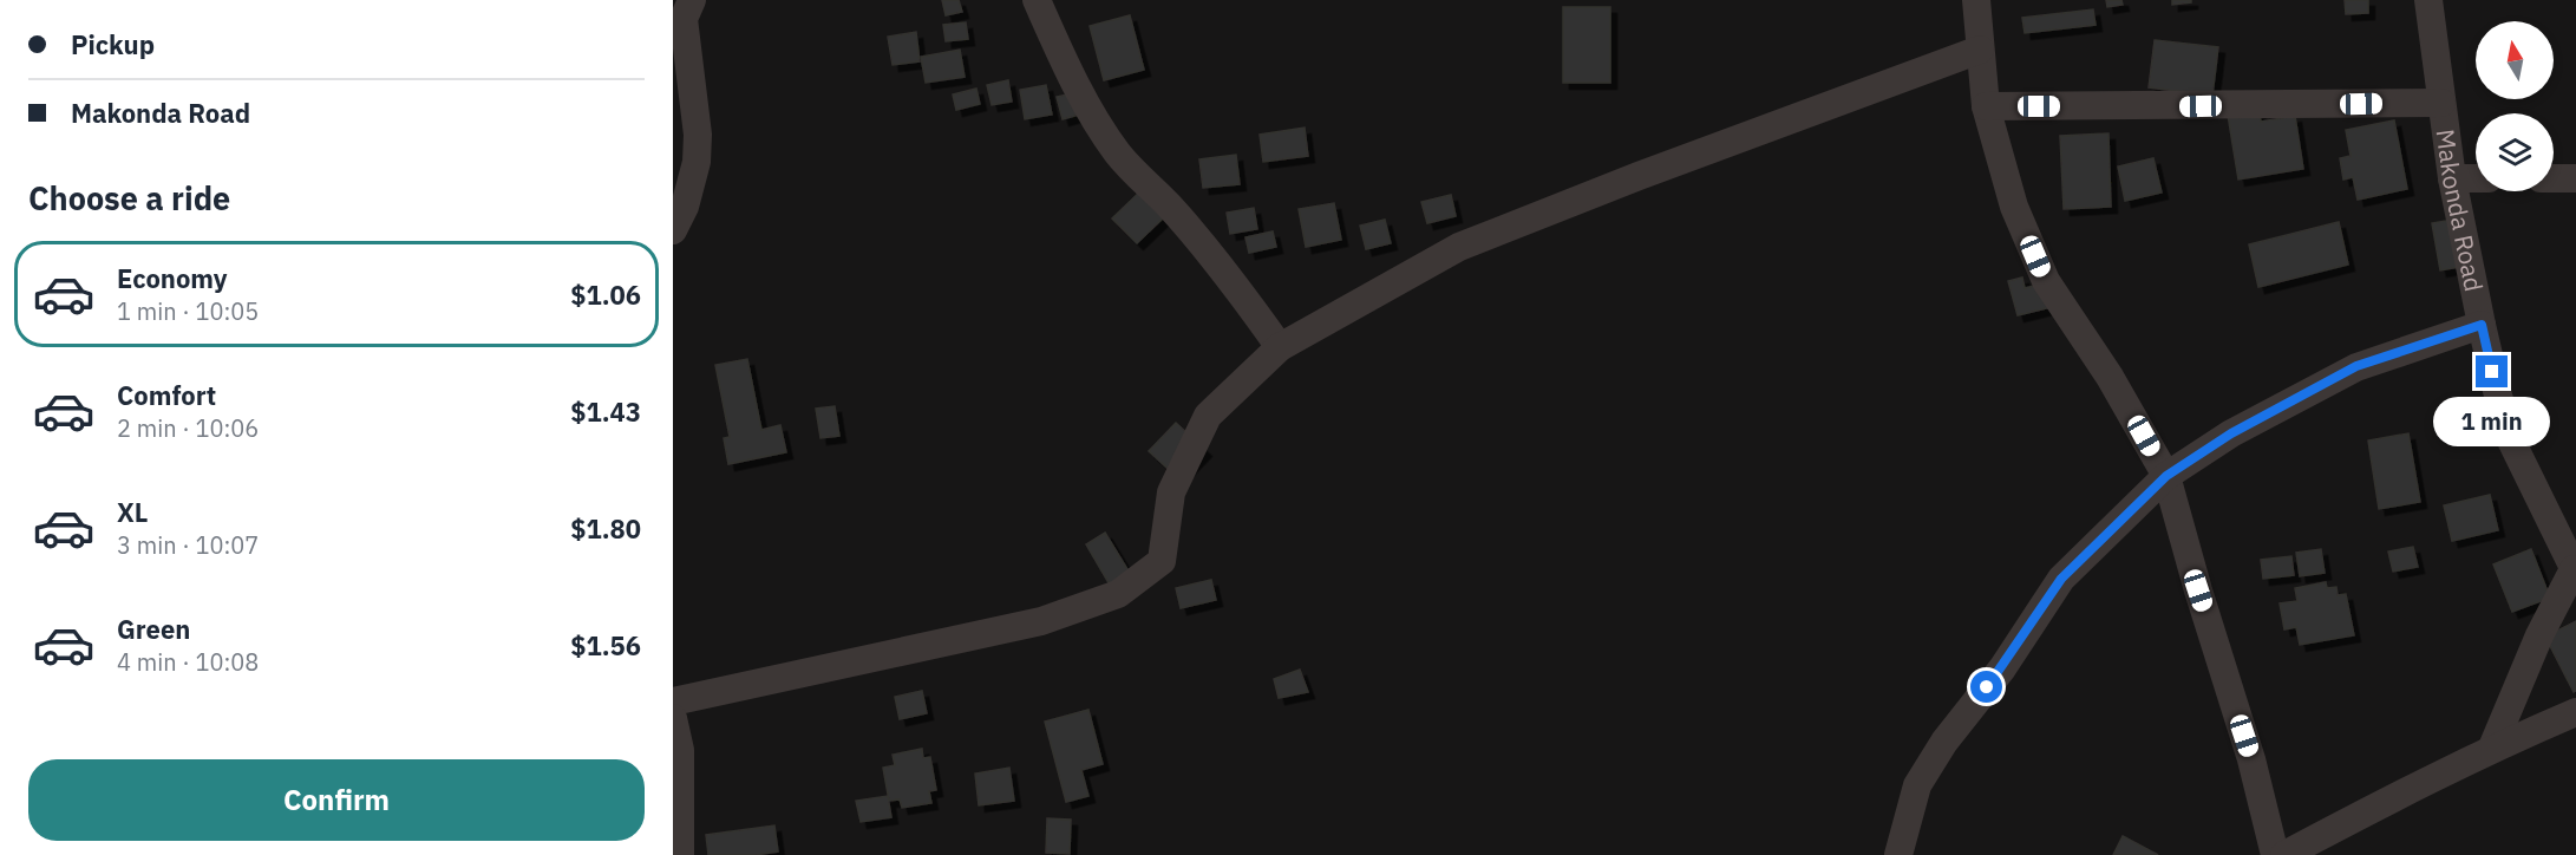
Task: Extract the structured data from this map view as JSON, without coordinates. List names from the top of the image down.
{
  "streets": {
    "street": ["Makonda Road"]
  },
  "north": "top",
  "page": {
    "banner": ["Pickup", "Makonda Road"],
    "heading": "Choose a ride",
    "list": [
      {
        "name": "Economy",
        "note": "1 min · 10:05",
        "value": "$1.06"
      },
      {
        "name": "Comfort",
        "note": "2 min · 10:06",
        "value": "$1.43"
      },
      {
        "name": "XL",
        "note": "3 min · 10:07",
        "value": "$1.80"
      },
      {
        "name": "Green",
        "note": "4 min · 10:08",
        "value": "$1.56"
      }
    ],
    "bubble": "1 min",
    "buttons": "Confirm"
  }
}
